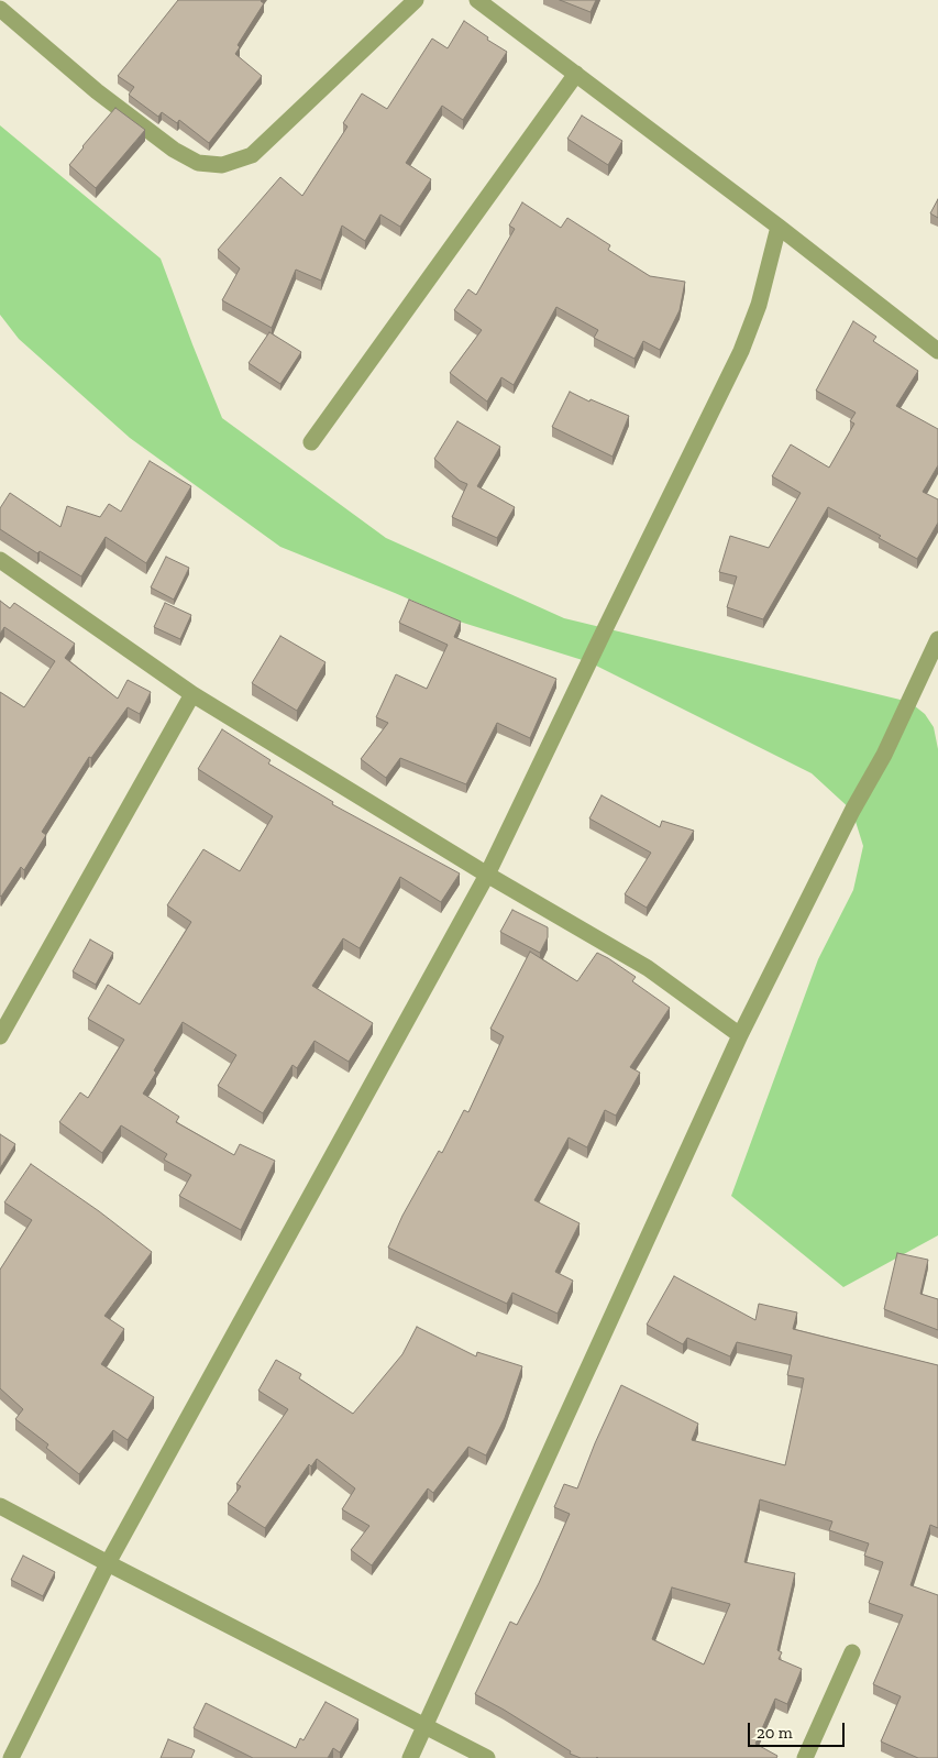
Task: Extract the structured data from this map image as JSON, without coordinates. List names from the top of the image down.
{
  "scale_bar": "20 m"
}
